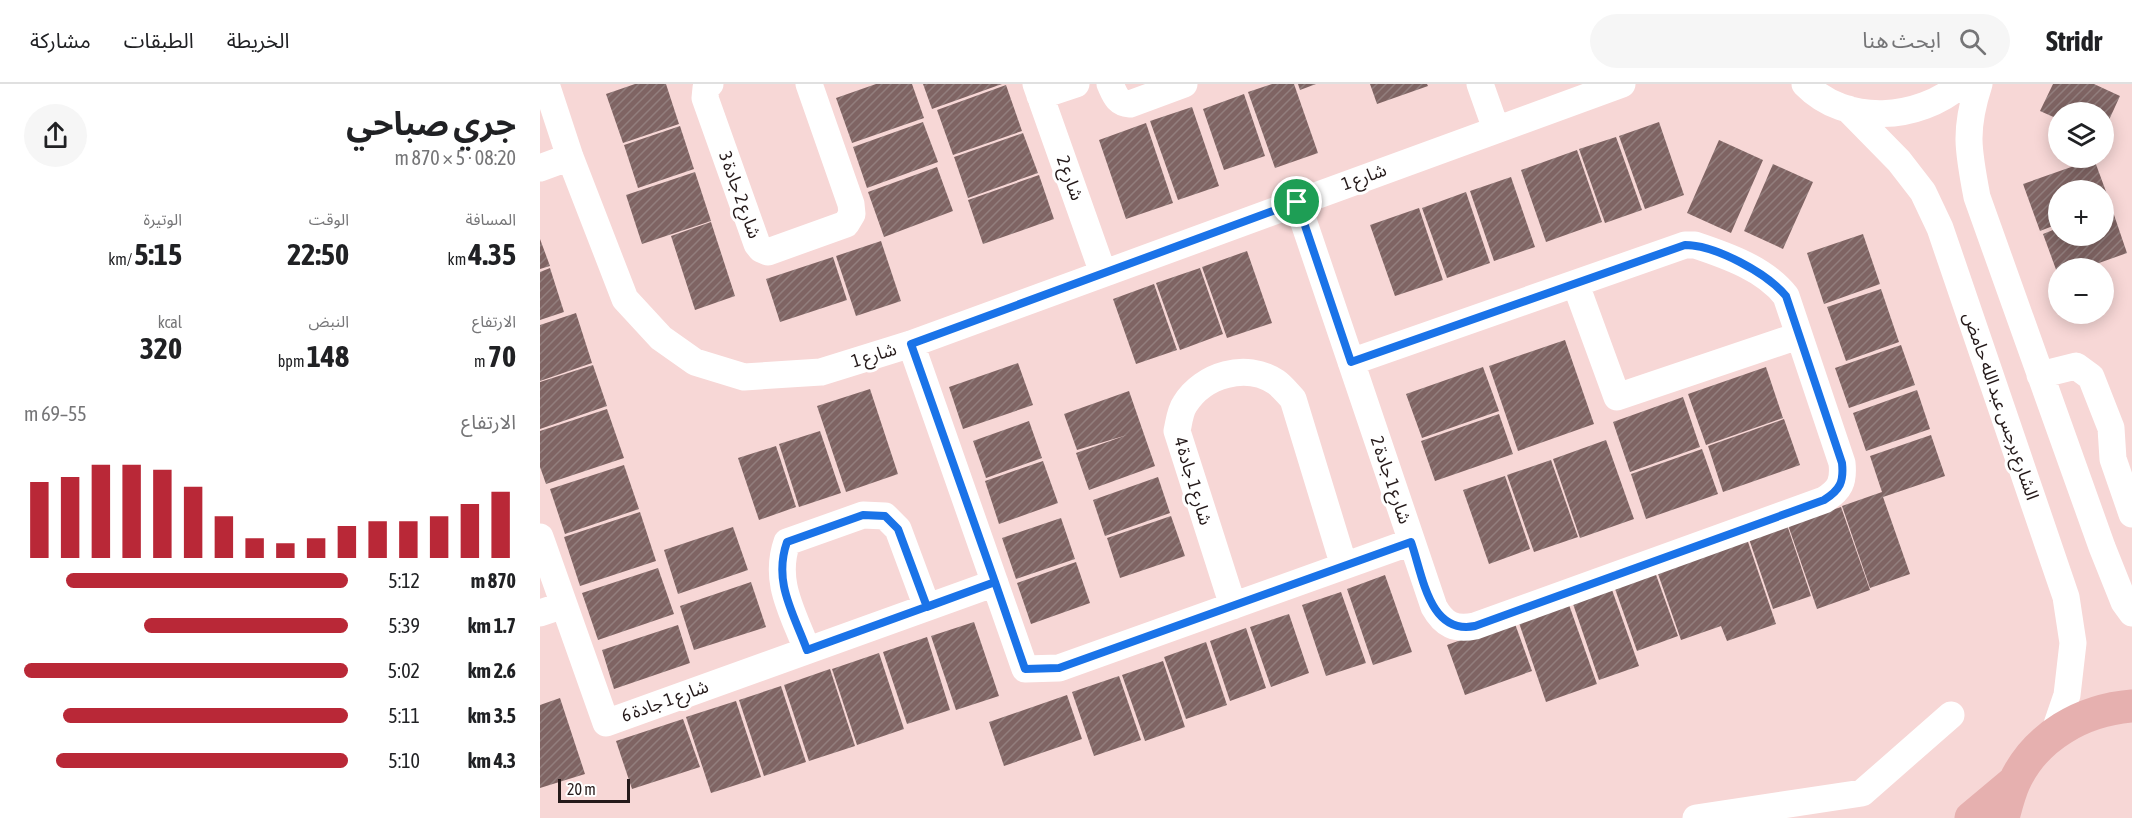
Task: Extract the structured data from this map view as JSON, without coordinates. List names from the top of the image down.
{
  "streets": {
    "street": [
      "شارع 1",
      "شارع 2",
      "شارع 2 جادة 3",
      "الشارع برجس عبد الله حامض",
      "شارع 1 جادة 2",
      "شارع 1 جادة 4",
      "شارع 1 جادة 6"
    ]
  },
  "crossings": [
    ["شارع 1", "شارع 2"],
    ["شارع 1", "شارع 1 جادة 2"]
  ],
  "scale_bar": "20 m",
  "page": {
    "header": "Stridr",
    "search": "ابحث هنا",
    "nav": ["الخريطة", "الطبقات", "مشاركة"],
    "heading": ["جري صباحي", "08:20 · 5 × 870 m"],
    "map_buttons": ["+", "−"],
    "stats": [
      ["المسافة", "4.35 km"],
      ["الوقت", "22:50"],
      ["الوتيرة", "5:15 /km"],
      ["الارتفاع", "70 m"],
      ["النبض", "148 bpm"],
      ["kcal", "320"]
    ],
    "chart": ["الارتفاع", "55–69 m"],
    "list": [
      {
        "name": "870 m",
        "note": "5:12"
      },
      {
        "name": "1.7 km",
        "note": "5:39"
      },
      {
        "name": "2.6 km",
        "note": "5:02"
      },
      {
        "name": "3.5 km",
        "note": "5:11"
      },
      {
        "name": "4.3 km",
        "note": "5:10"
      }
    ],
    "scale": "20 m"
  }
}
